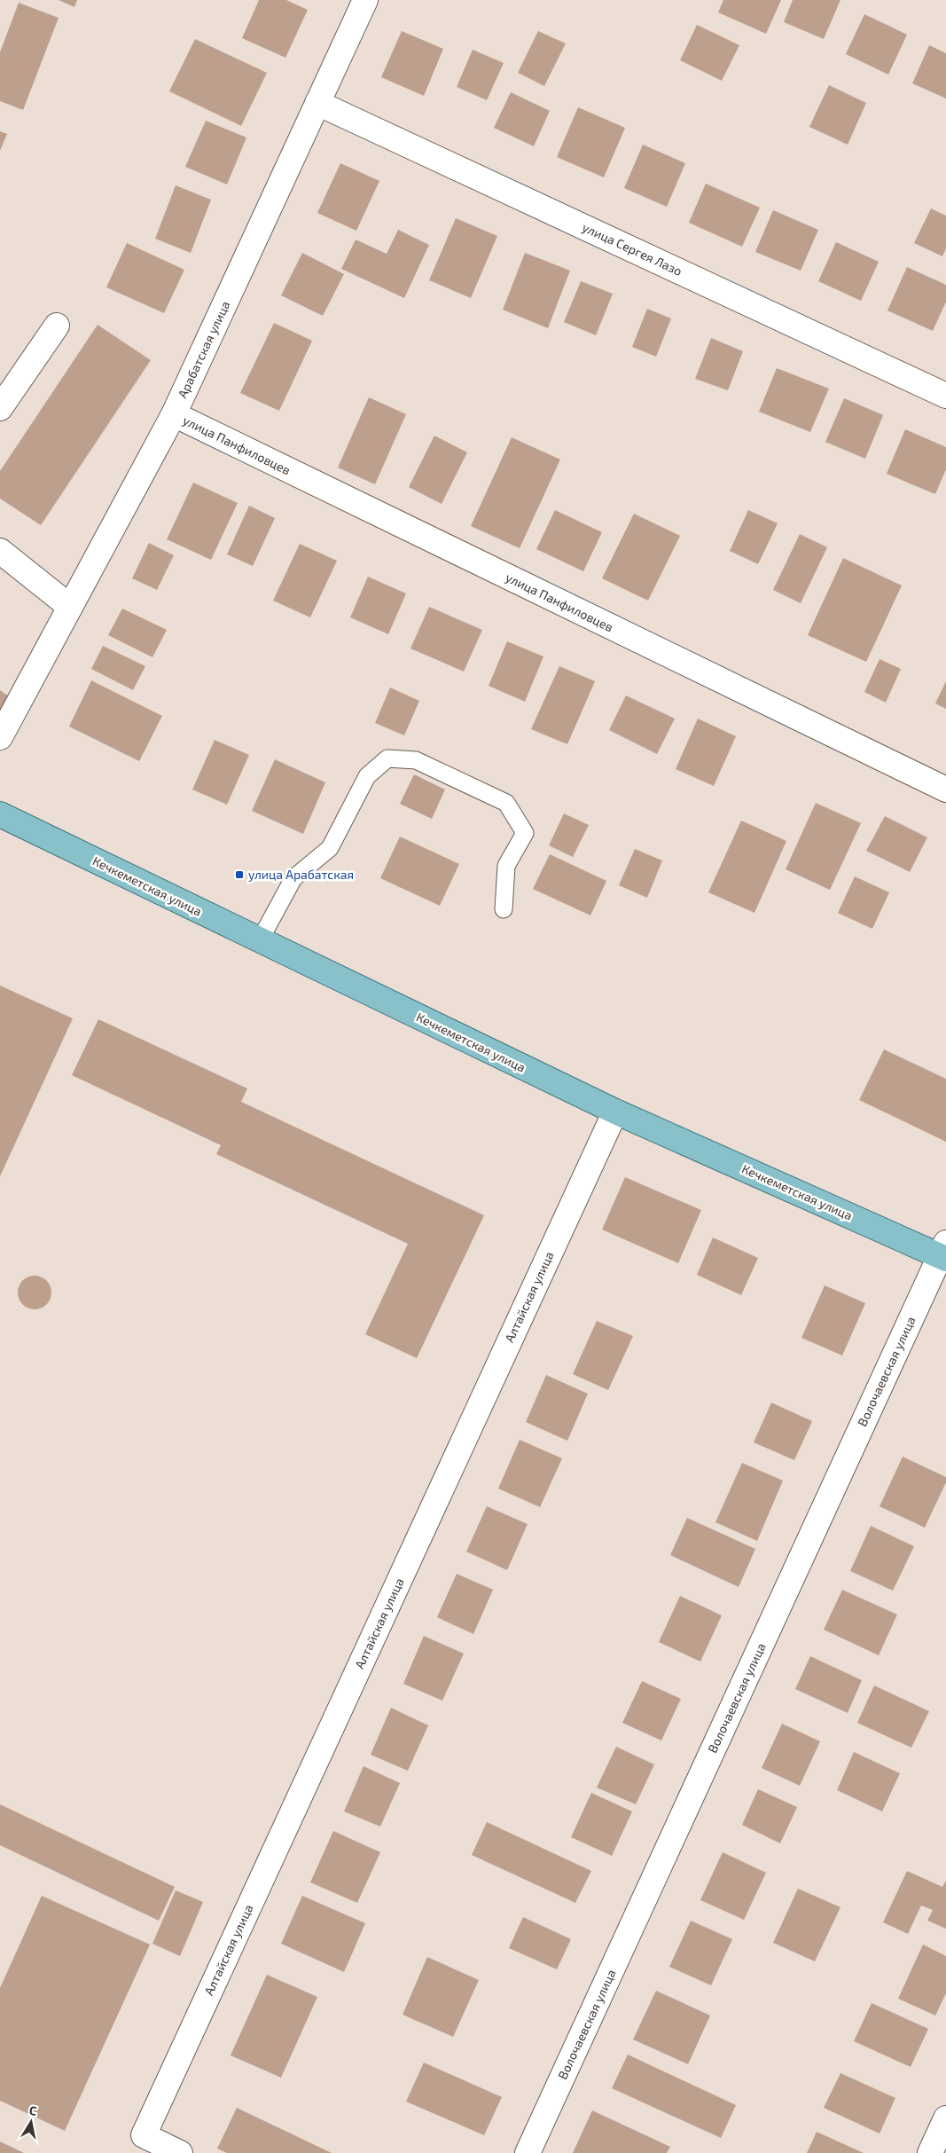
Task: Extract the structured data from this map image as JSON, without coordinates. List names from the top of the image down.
{
  "streets": {
    "main road": ["Кечкеметская улица"],
    "street": [
      "улица Сергея Лазо",
      "Арабатская улица",
      "улица Панфиловцев",
      "Алтайская улица",
      "Волочаевская улица"
    ]
  },
  "crossings": [
    ["улица Сергея Лазо", "Арабатская улица"],
    ["Арабатская улица", "улица Панфиловцев"],
    ["Кечкеметская улица", "Алтайская улица"],
    ["Кечкеметская улица", "Волочаевская улица"]
  ],
  "places": {
    "transit": ["улица Арабатская"]
  },
  "north": "top"
}
